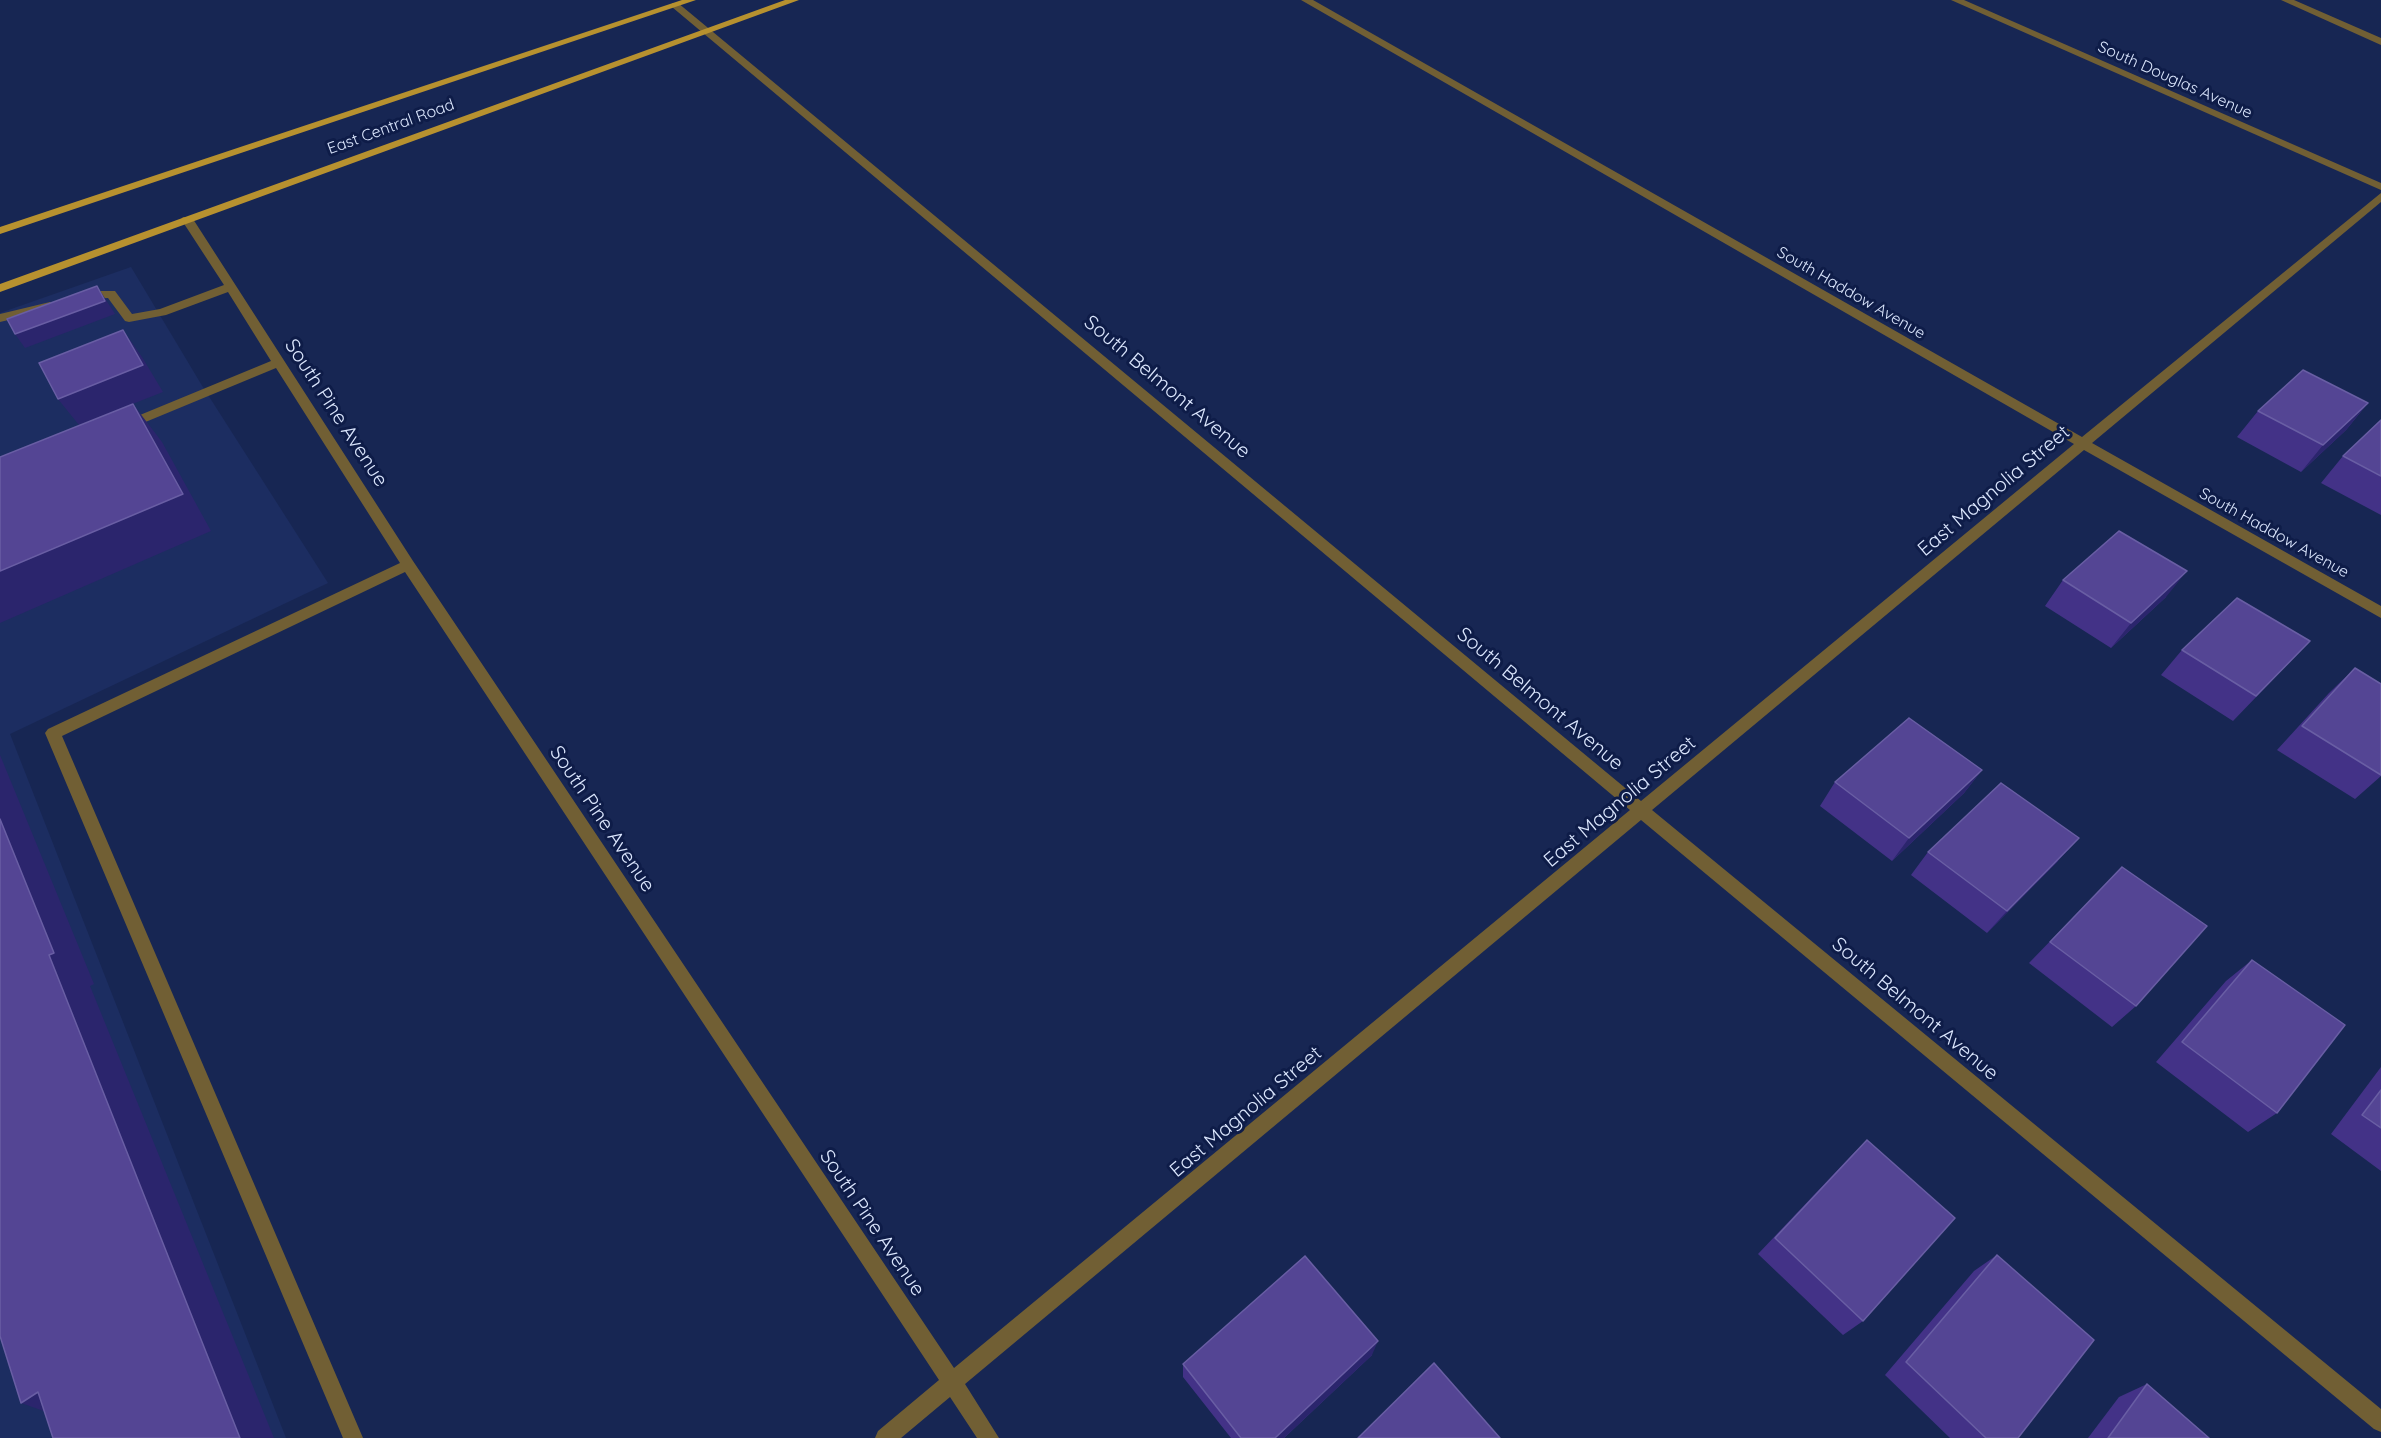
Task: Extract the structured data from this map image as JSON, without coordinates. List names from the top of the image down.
{
  "streets": {
    "main road": ["East Central Road"],
    "street": [
      "South Douglas Avenue",
      "South Haddow Avenue",
      "South Belmont Avenue",
      "South Pine Avenue",
      "East Magnolia Street"
    ]
  },
  "crossings": [
    ["East Central Road", "South Belmont Avenue"],
    ["East Central Road", "South Pine Avenue"],
    ["South Haddow Avenue", "East Magnolia Street"],
    ["South Belmont Avenue", "East Magnolia Street"],
    ["South Pine Avenue", "East Magnolia Street"]
  ]
}
